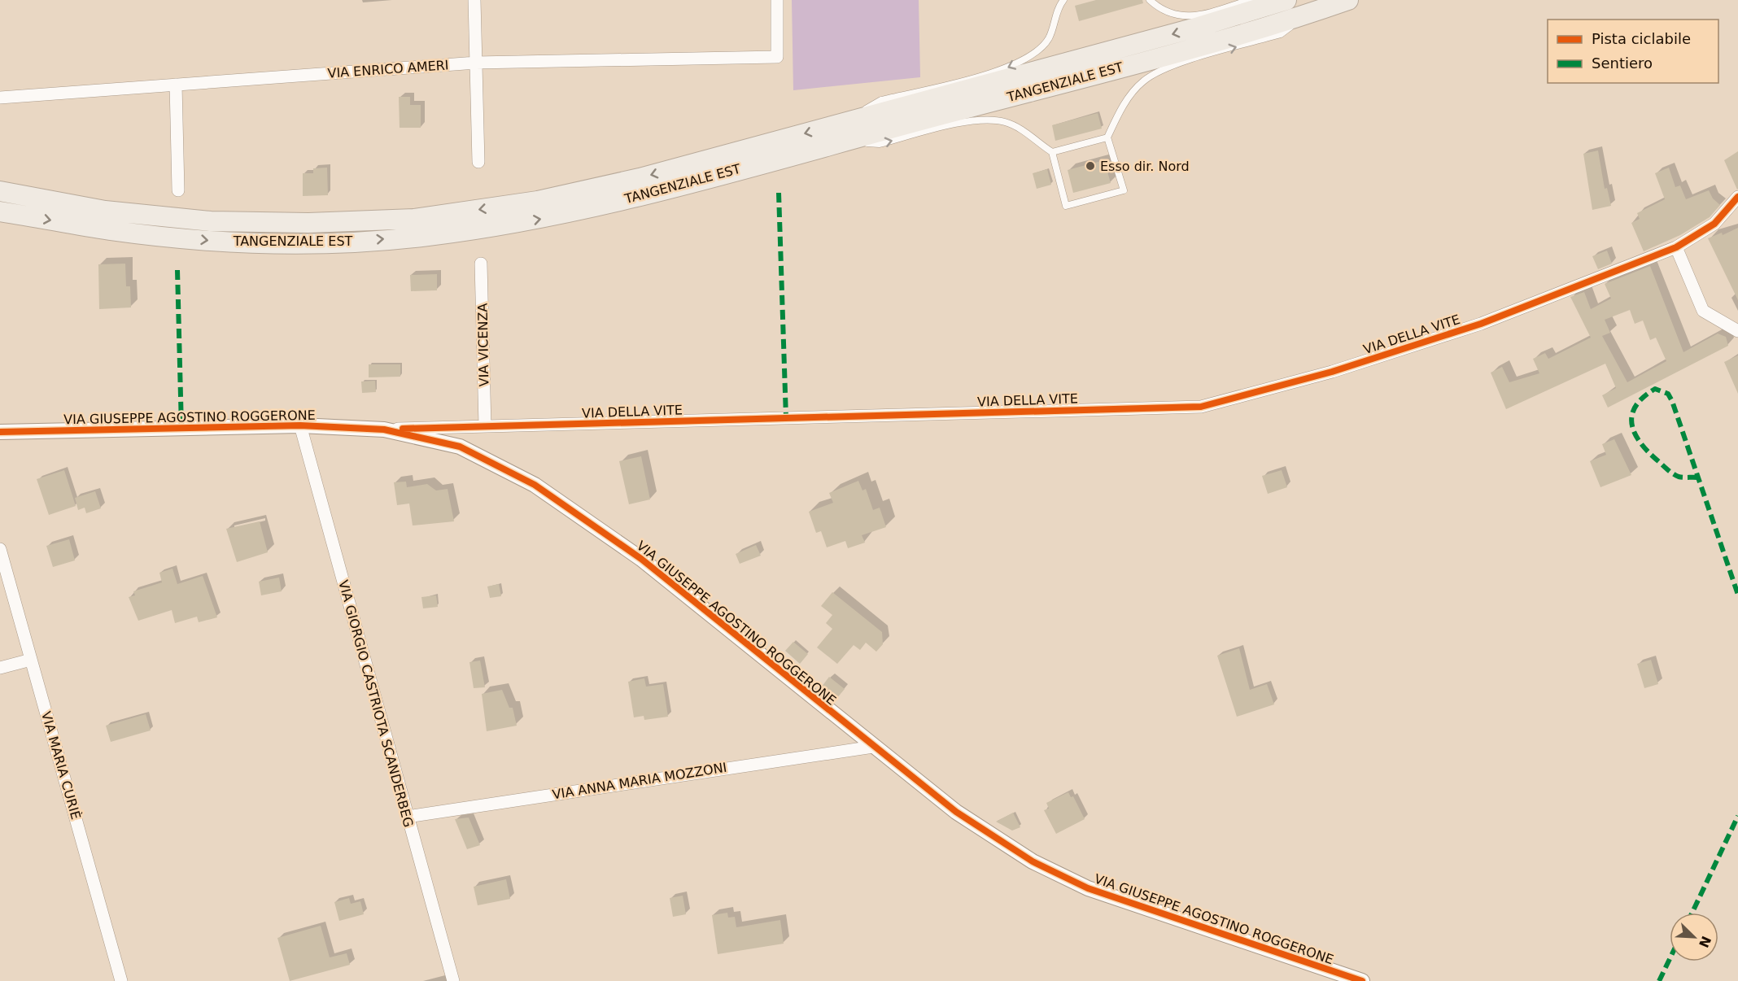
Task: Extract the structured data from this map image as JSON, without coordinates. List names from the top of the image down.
{
  "streets": {
    "highway": ["TANGENZIALE EST"],
    "street": [
      "VIA ENRICO AMERI",
      "VIA DELLA VITE",
      "VIA VICENZA",
      "VIA GIUSEPPE AGOSTINO ROGGERONE",
      "VIA GIORGIO CASTRIOTA SCANDERBEG",
      "VIA MARIA CURIÈ",
      "VIA ANNA MARIA MOZZONI"
    ]
  },
  "crossings": [
    ["VIA DELLA VITE", "VIA VICENZA"],
    ["VIA DELLA VITE", "VIA GIUSEPPE AGOSTINO ROGGERONE"],
    ["VIA GIUSEPPE AGOSTINO ROGGERONE", "VIA GIORGIO CASTRIOTA SCANDERBEG"],
    ["VIA GIUSEPPE AGOSTINO ROGGERONE", "VIA ANNA MARIA MOZZONI"],
    ["VIA GIORGIO CASTRIOTA SCANDERBEG", "VIA ANNA MARIA MOZZONI"]
  ],
  "places": ["Esso dir. Nord"],
  "legend": ["Pista ciclabile", "Sentiero"],
  "north": "bottom right"
}
